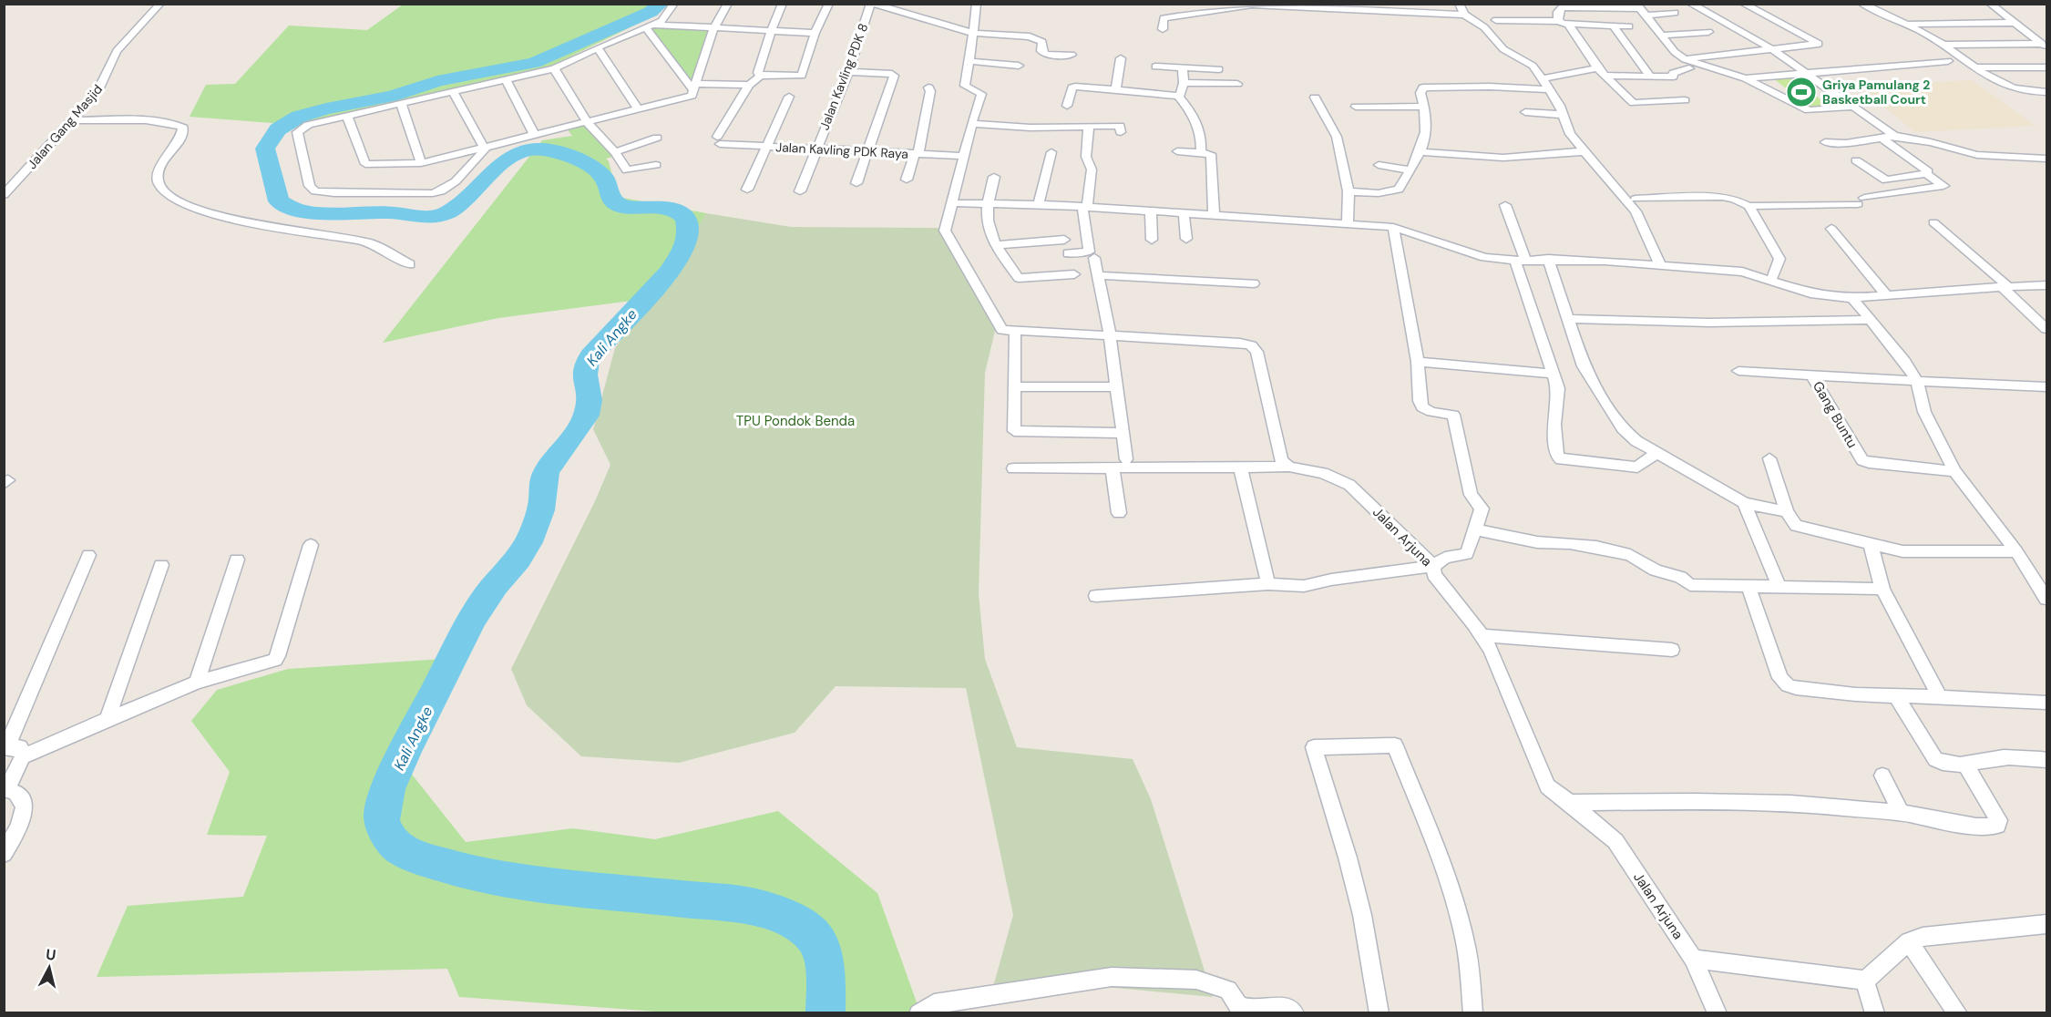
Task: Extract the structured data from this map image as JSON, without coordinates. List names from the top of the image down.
{
  "streets": {
    "street": [
      "Jalan Kavling PDK 8",
      "Jalan Gang Masjid",
      "Jalan Kavling PDK Raya",
      "Gang Buntu",
      "Jalan Arjuna"
    ]
  },
  "crossings": [
    ["Jalan Kavling PDK 8", "Jalan Kavling PDK Raya"]
  ],
  "water": ["Kali Angke"],
  "parks": ["TPU Pondok Benda"],
  "places": {
    "sports": ["Griya Pamulang 2 Basketball Court"]
  },
  "north": "top"
}
